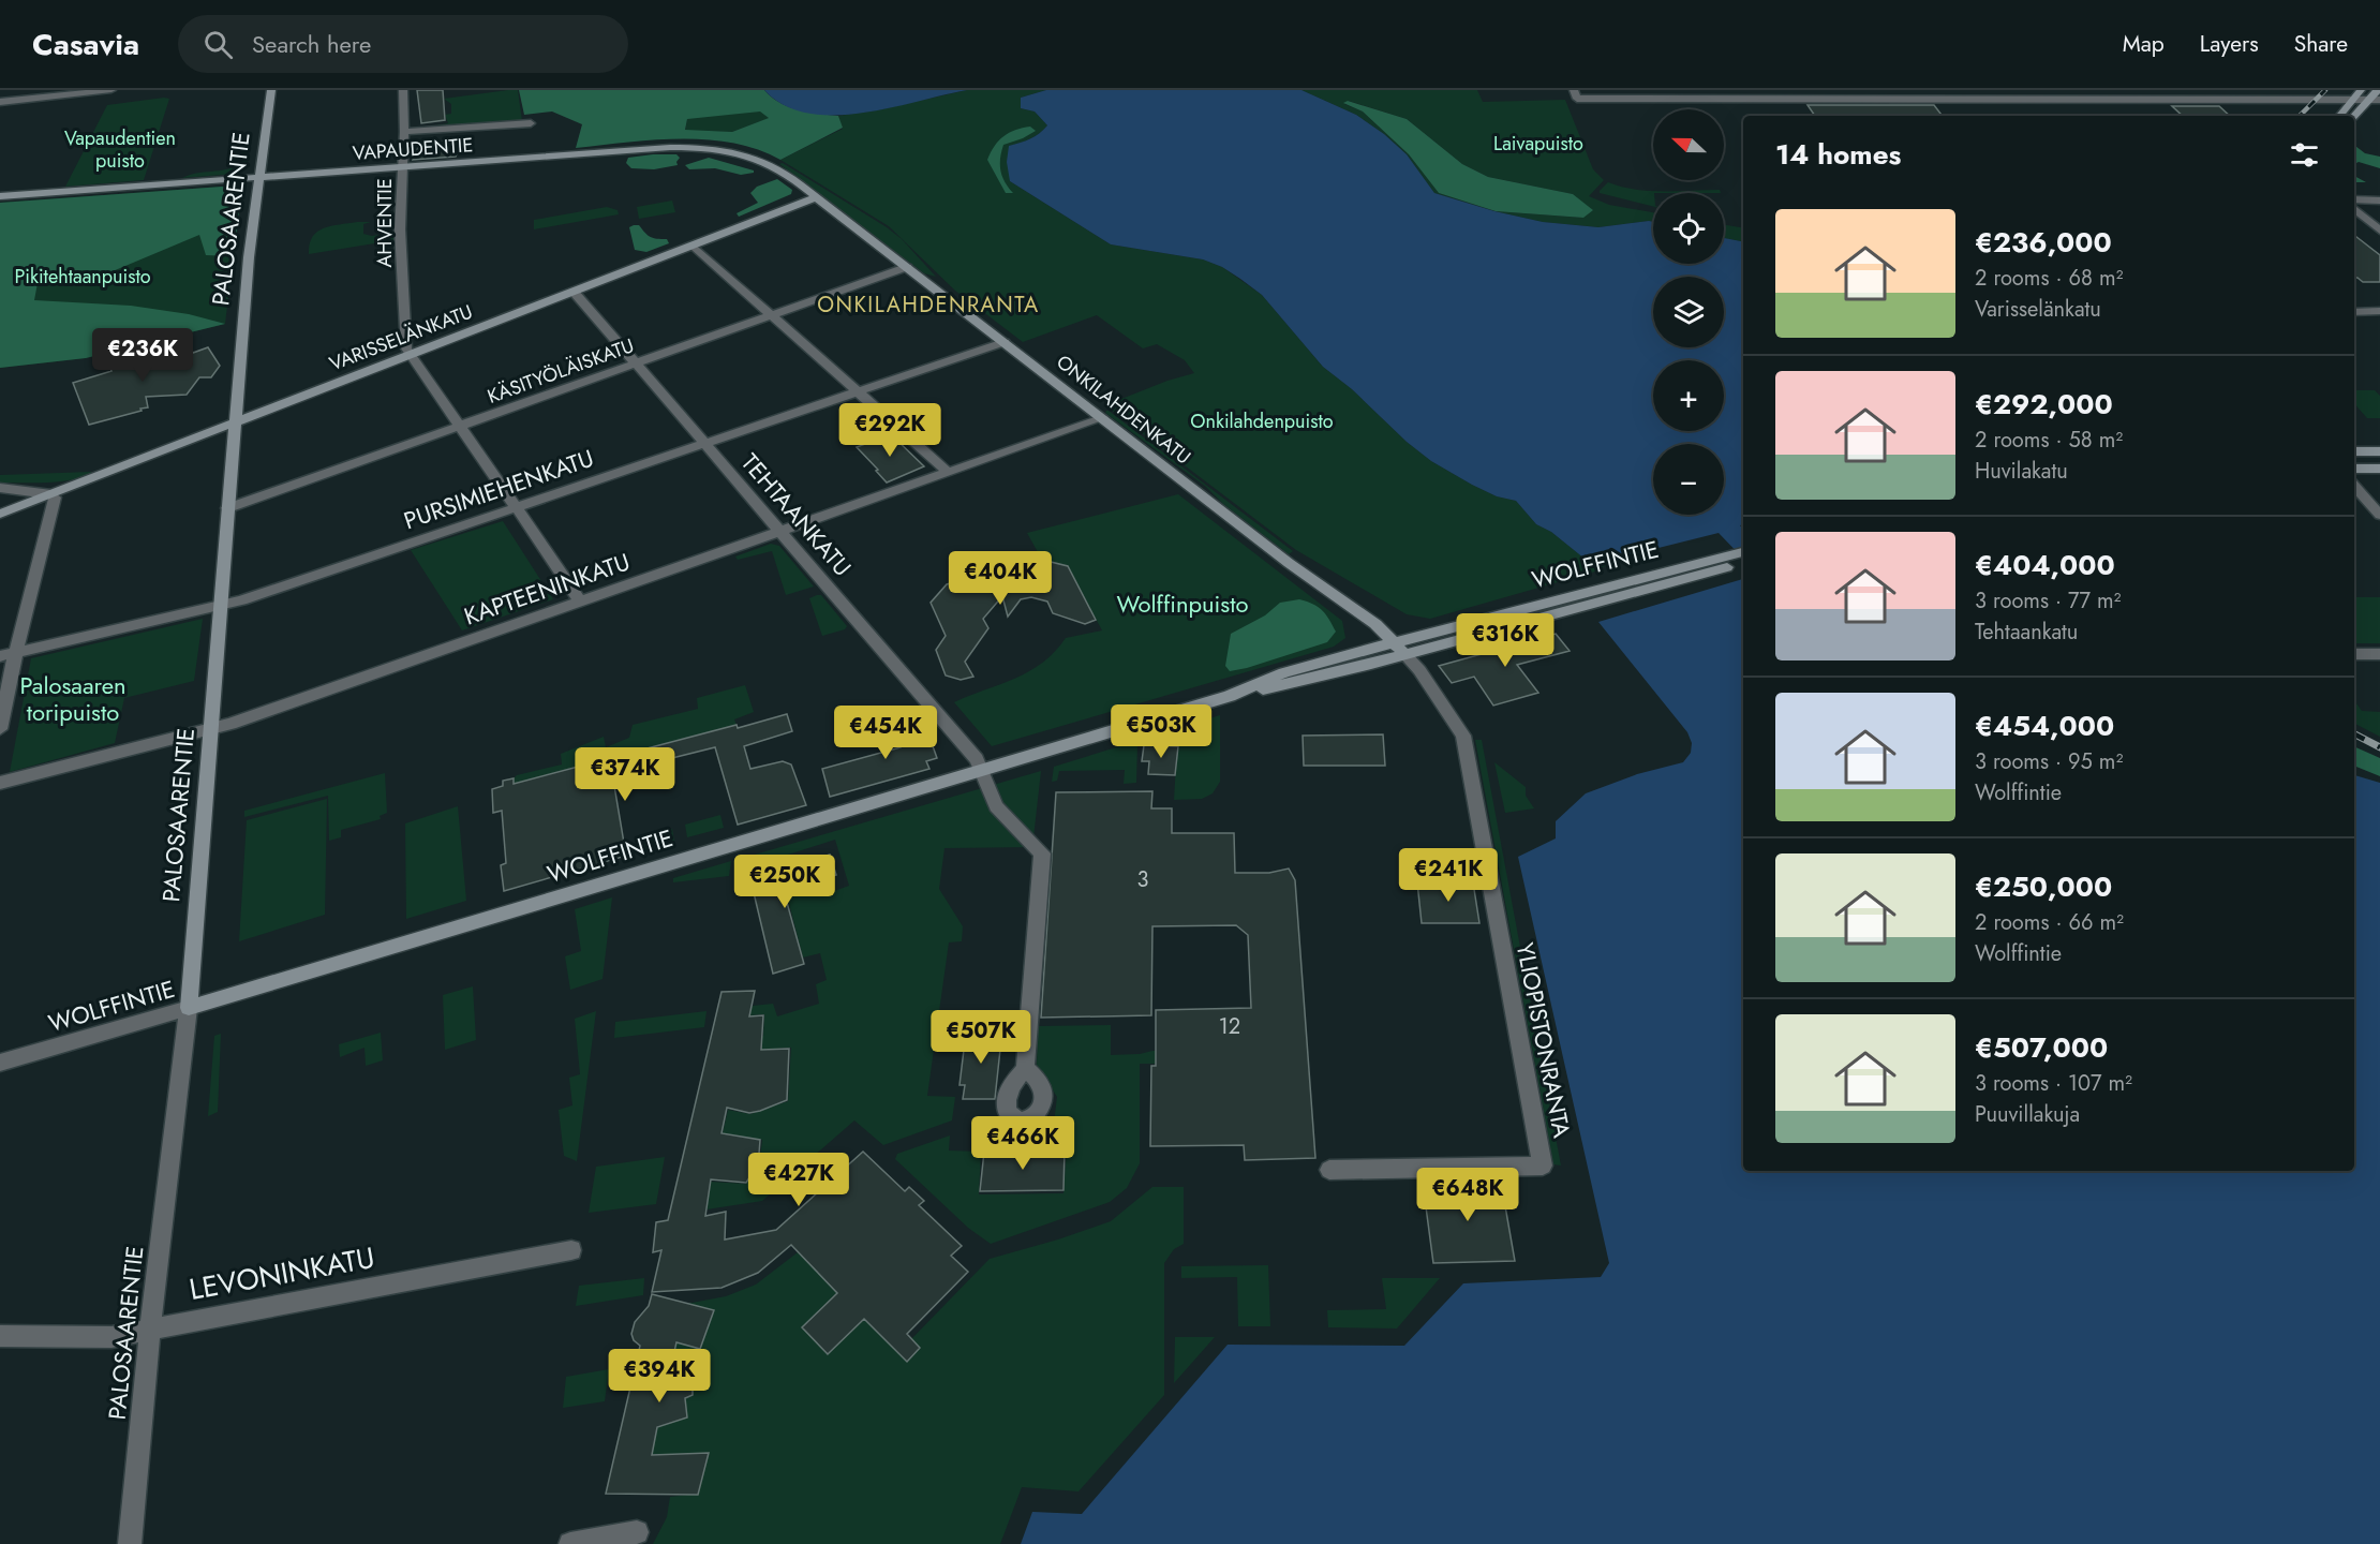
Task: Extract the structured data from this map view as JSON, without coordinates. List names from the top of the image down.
{
  "streets": {
    "main road": [
      "VAPAUDENTIE",
      "PALOSAARENTIE",
      "VARISSELÄNKATU",
      "ONKILAHDENKATU",
      "WOLFFINTIE"
    ],
    "street": [
      "AHVENTIE",
      "KÄSITYÖLÄISKATU",
      "PURSIMIEHENKATU",
      "TEHTAANKATU",
      "KAPTEENINKATU",
      "YLIOPISTONRANTA",
      "LEVONINKATU"
    ]
  },
  "crossings": [
    ["VAPAUDENTIE", "PALOSAARENTIE"],
    ["VAPAUDENTIE", "AHVENTIE"],
    ["VAPAUDENTIE", "VARISSELÄNKATU"],
    ["VAPAUDENTIE", "ONKILAHDENKATU"],
    ["PALOSAARENTIE", "VARISSELÄNKATU"],
    ["PALOSAARENTIE", "KÄSITYÖLÄISKATU"],
    ["PALOSAARENTIE", "PURSIMIEHENKATU"],
    ["PALOSAARENTIE", "WOLFFINTIE"],
    ["PALOSAARENTIE", "KAPTEENINKATU"],
    ["PALOSAARENTIE", "LEVONINKATU"],
    ["AHVENTIE", "VARISSELÄNKATU"],
    ["VARISSELÄNKATU", "ONKILAHDENKATU"],
    ["VARISSELÄNKATU", "TEHTAANKATU"],
    ["KÄSITYÖLÄISKATU", "ONKILAHDENKATU"],
    ["KÄSITYÖLÄISKATU", "TEHTAANKATU"],
    ["ONKILAHDENKATU", "PURSIMIEHENKATU"],
    ["ONKILAHDENKATU", "WOLFFINTIE"],
    ["ONKILAHDENKATU", "KAPTEENINKATU"],
    ["ONKILAHDENKATU", "YLIOPISTONRANTA"],
    ["PURSIMIEHENKATU", "TEHTAANKATU"],
    ["TEHTAANKATU", "WOLFFINTIE"],
    ["TEHTAANKATU", "KAPTEENINKATU"],
    ["WOLFFINTIE", "YLIOPISTONRANTA"]
  ],
  "districts": ["ONKILAHDENRANTA"],
  "parks": [
    "Vapaudentien puisto",
    "Laivapuisto",
    "Pikitehtaanpuisto",
    "Onkilahdenpuisto",
    "Wolffinpuisto",
    "Palosaaren toripuisto"
  ],
  "house_numbers": ["3", "12"],
  "north": "left",
  "page": {
    "header": "Casavia",
    "search": "Search here",
    "nav": ["Map", "Layers", "Share"],
    "map_buttons": ["+", "−"],
    "heading": "14 homes",
    "list": [
      {
        "name": "€236,000",
        "note": "2 rooms · 68 m² · Varisselänkatu"
      },
      {
        "name": "€292,000",
        "note": "2 rooms · 58 m² · Huvilakatu"
      },
      {
        "name": "€404,000",
        "note": "3 rooms · 77 m² · Tehtaankatu"
      },
      {
        "name": "€454,000",
        "note": "3 rooms · 95 m² · Wolffintie"
      },
      {
        "name": "€250,000",
        "note": "2 rooms · 66 m² · Wolffintie"
      },
      {
        "name": "€507,000",
        "note": "3 rooms · 107 m² · Puuvillakuja"
      }
    ],
    "price": [
      "€236K",
      "€292K",
      "€404K",
      "€316K",
      "€503K",
      "€454K",
      "€374K",
      "€241K",
      "€250K",
      "€507K",
      "€466K",
      "€427K",
      "€648K",
      "€394K"
    ]
  }
}
